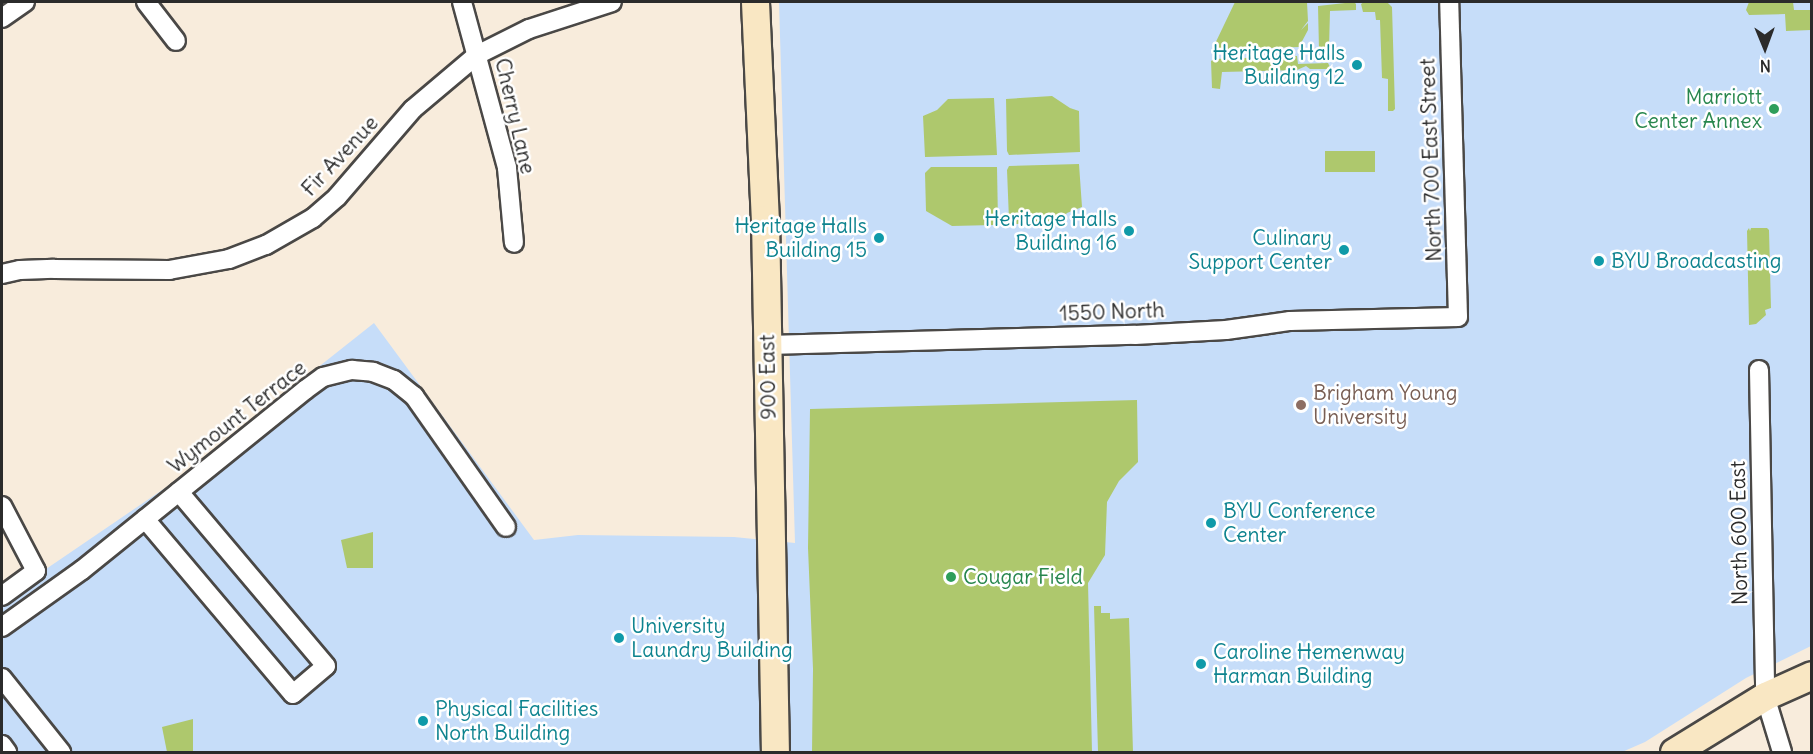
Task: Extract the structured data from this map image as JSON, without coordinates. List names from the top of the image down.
{
  "streets": {
    "main road": ["900 East"],
    "street": [
      "Cherry Lane",
      "Fir Avenue",
      "North 700 East Street",
      "1550 North",
      "Wymount Terrace",
      "North 600 East"
    ]
  },
  "crossings": [
    ["Cherry Lane", "Fir Avenue"],
    ["North 700 East Street", "1550 North"],
    ["1550 North", "900 East"]
  ],
  "places": [
    "Heritage Halls Building 12",
    "Marriott Center Annex",
    "Heritage Halls Building 16",
    "Heritage Halls Building 15",
    "Culinary Support Center",
    "BYU Broadcasting",
    "Brigham Young University",
    "BYU Conference Center",
    "Cougar Field",
    "University Laundry Building",
    "Caroline Hemenway Harman Building",
    "Physical Facilities North Building"
  ],
  "north": "bottom"
}
